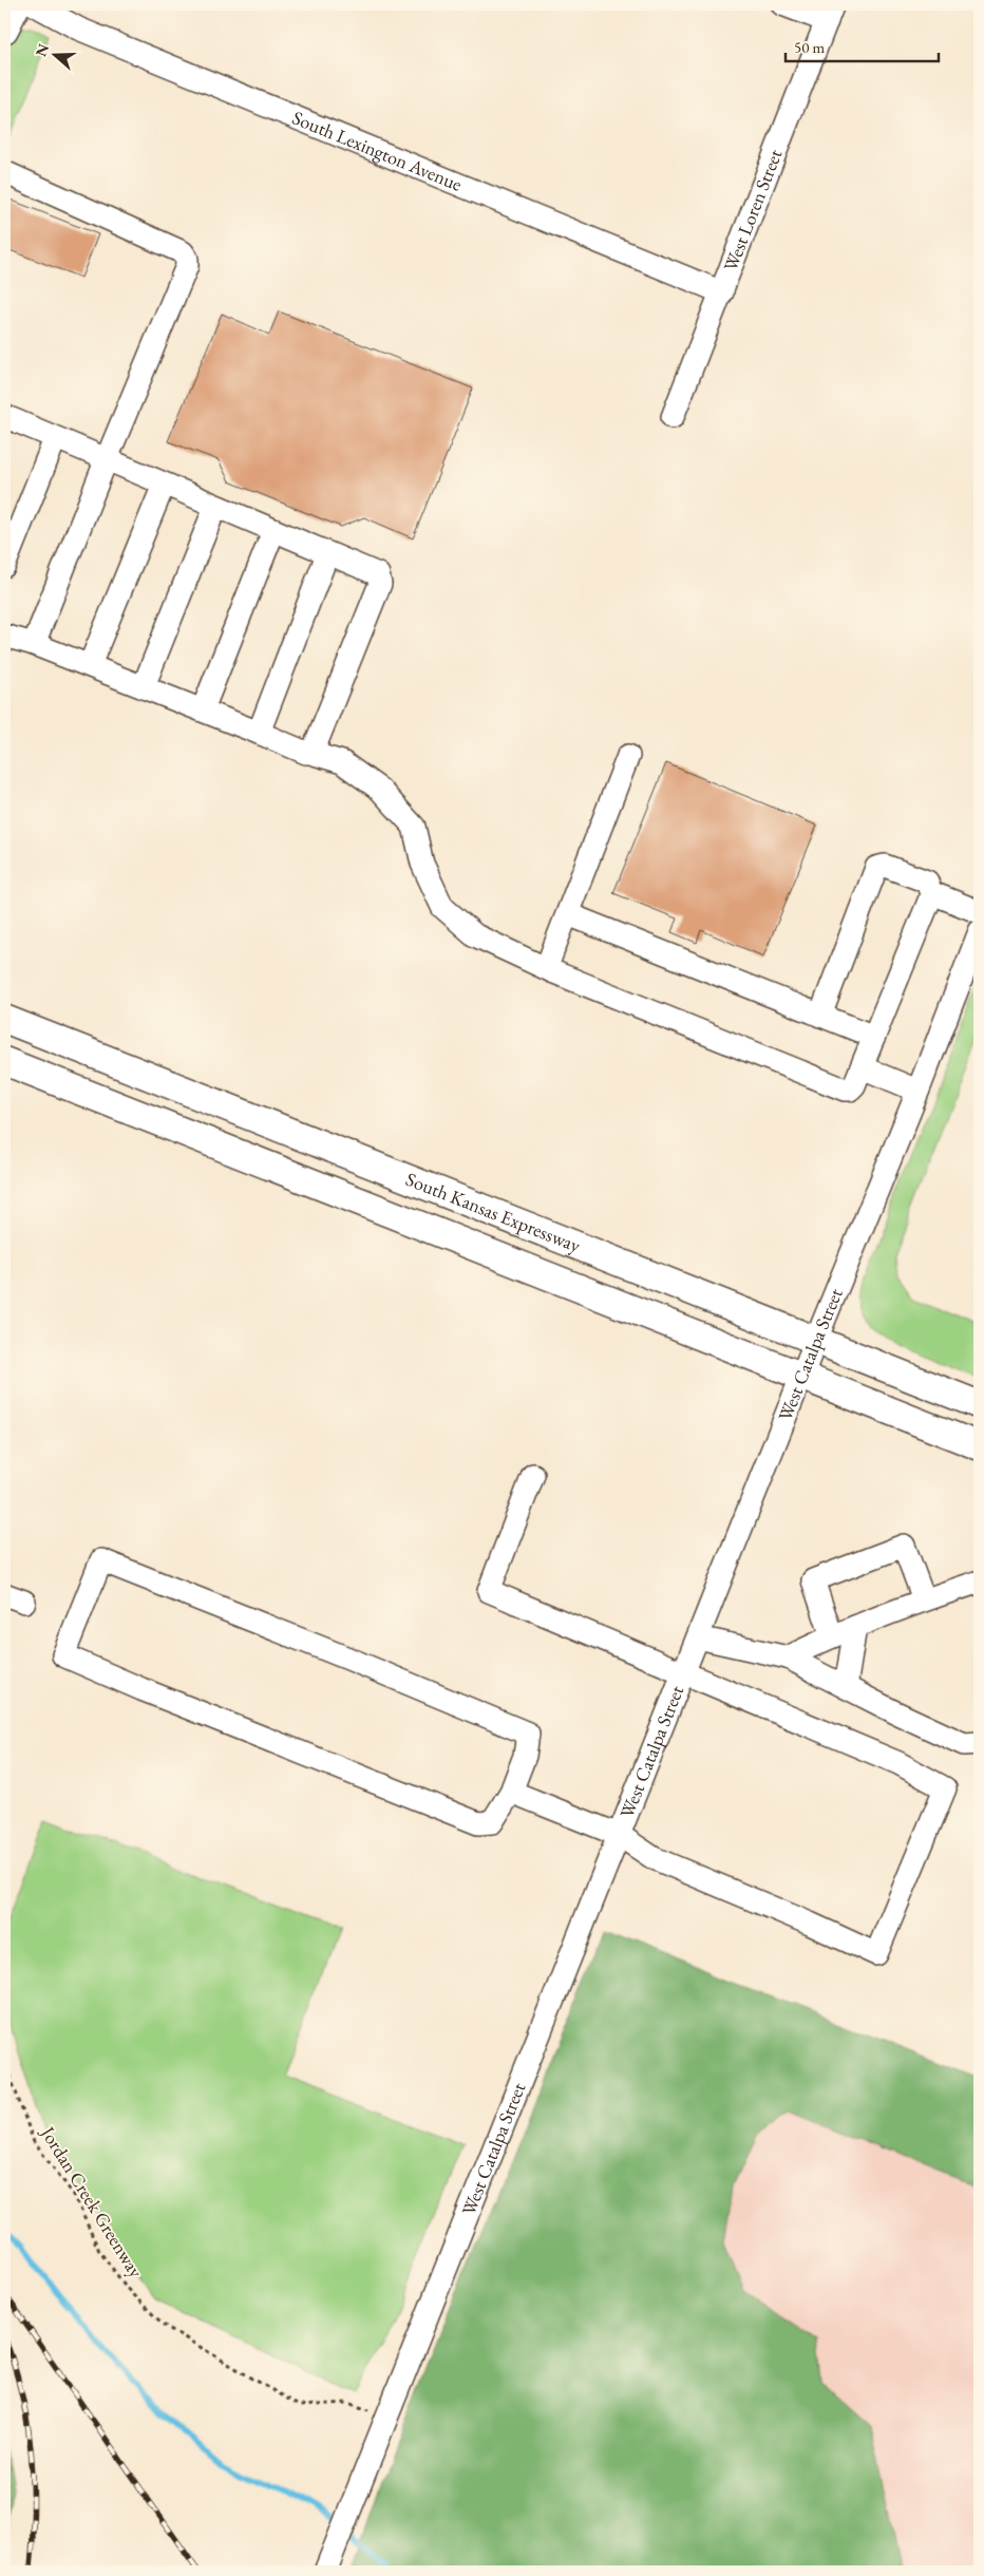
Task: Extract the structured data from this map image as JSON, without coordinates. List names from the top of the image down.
{
  "streets": {
    "main road": ["South Kansas Expressway"],
    "street": ["South Lexington Avenue", "West Loren Street", "West Catalpa Street"],
    "path": ["Jordan Creek Greenway"]
  },
  "crossings": [
    ["South Lexington Avenue", "West Loren Street"],
    ["South Kansas Expressway", "West Catalpa Street"],
    ["West Catalpa Street", "Jordan Creek Greenway"]
  ],
  "scale_bar": "50 m",
  "north": "left"
}
